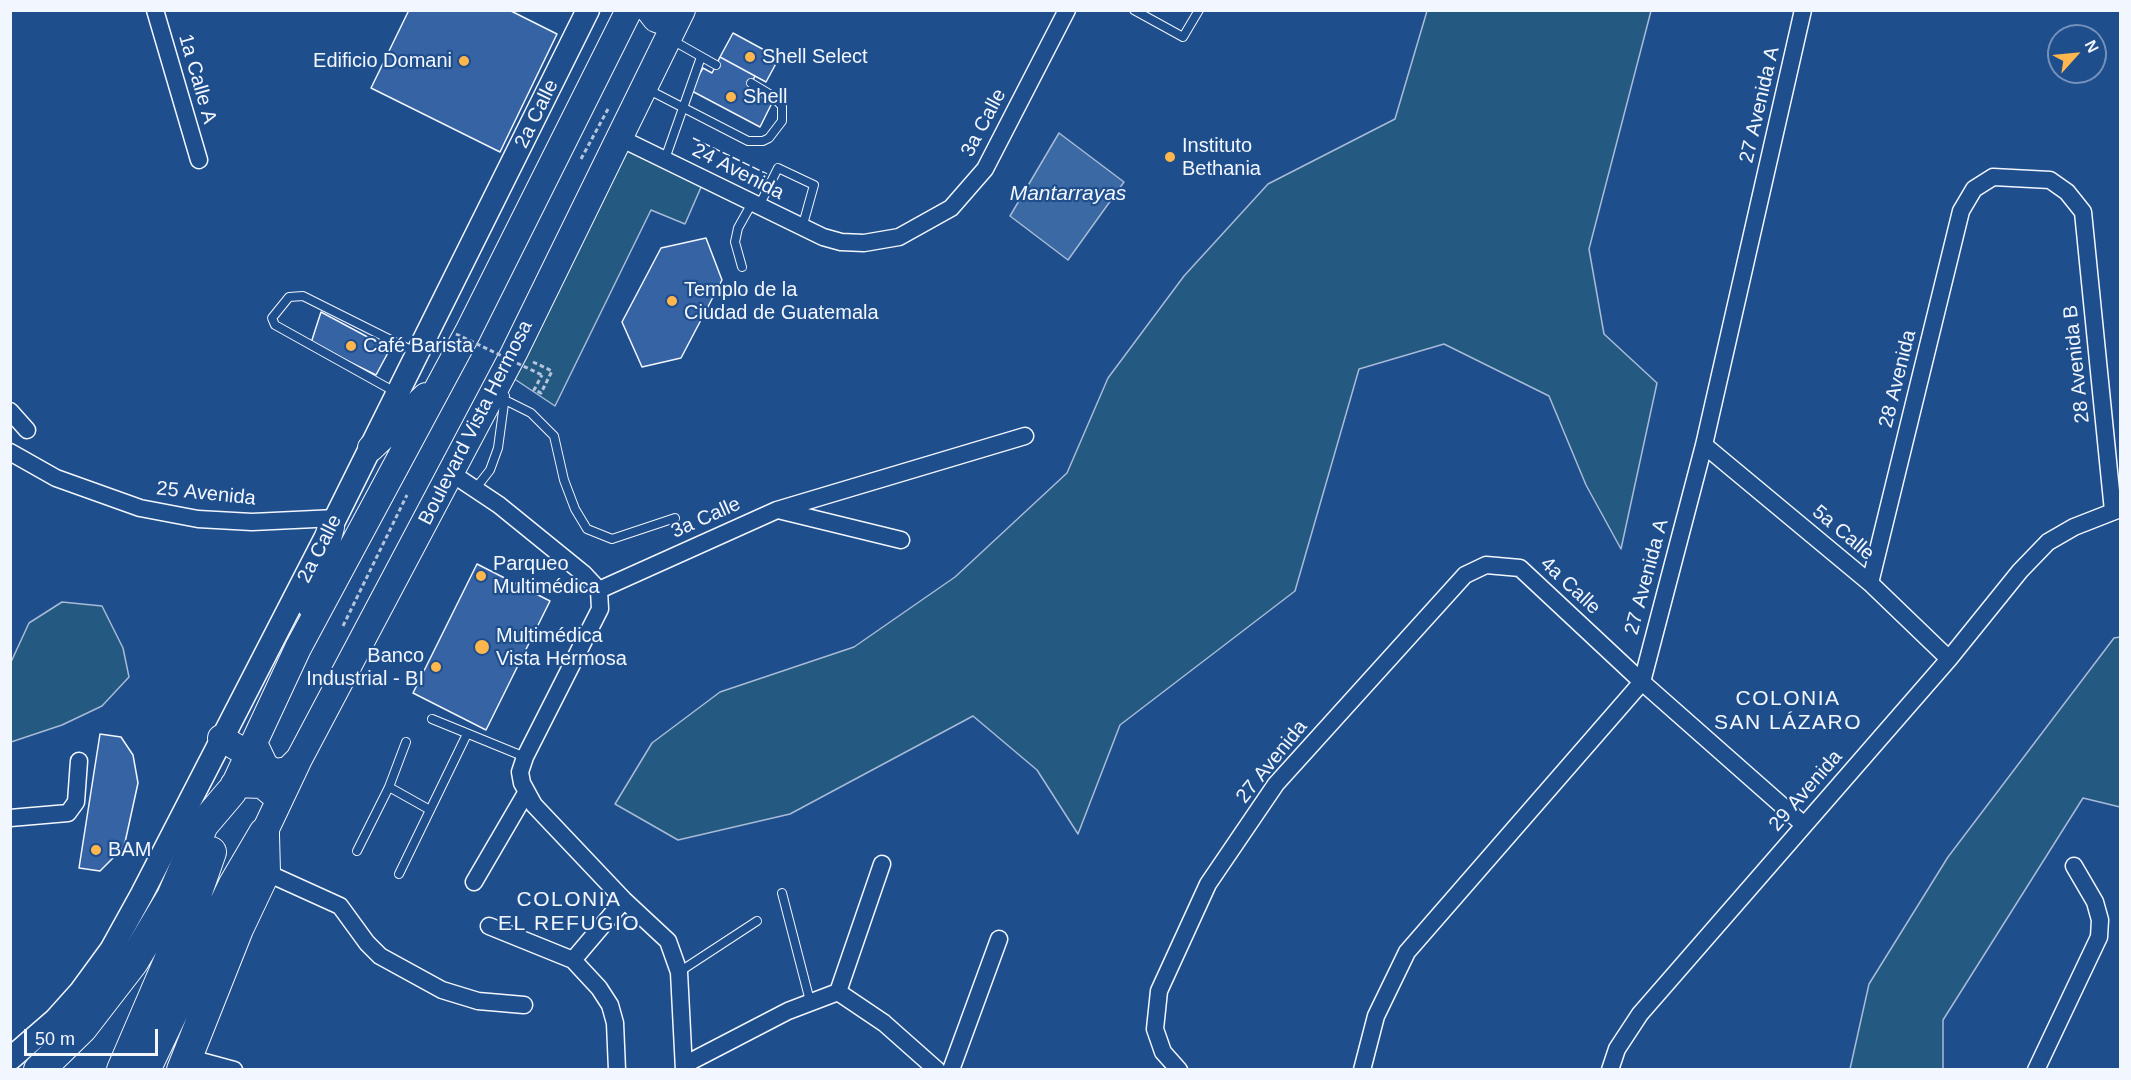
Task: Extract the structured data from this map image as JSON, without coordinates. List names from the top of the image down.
{
  "streets": {
    "main road": ["Boulevard Vista Hermosa"],
    "street": [
      "1a Calle A",
      "27 Avenida A",
      "2a Calle",
      "3a Calle",
      "24 Avenida",
      "28 Avenida B",
      "28 Avenida",
      "25 Avenida",
      "5a Calle",
      "4a Calle",
      "27 Avenida",
      "29 Avenida"
    ]
  },
  "crossings": [
    ["27 Avenida A", "5a Calle"],
    ["27 Avenida A", "4a Calle"],
    ["2a Calle", "25 Avenida"],
    ["3a Calle", "24 Avenida"],
    ["24 Avenida", "Boulevard Vista Hermosa"],
    ["28 Avenida B", "28 Avenida"],
    ["28 Avenida B", "29 Avenida"],
    ["28 Avenida", "5a Calle"],
    ["5a Calle", "29 Avenida"],
    ["4a Calle", "27 Avenida"],
    ["4a Calle", "29 Avenida"]
  ],
  "districts": ["COLONIA SAN LÁZARO", "COLONIA EL REFUGIO"],
  "water": ["Mantarrayas"],
  "places": [
    "Shell Select",
    "Edificio Domani",
    "Shell",
    "Instituto Bethania",
    "Templo de la Ciudad de Guatemala",
    "Café Barista",
    "Parqueo Multimédica",
    "Multimédica Vista Hermosa",
    "Banco Industrial - BI",
    "BAM"
  ],
  "scale_bar": "50 m",
  "north": "top right"
}
